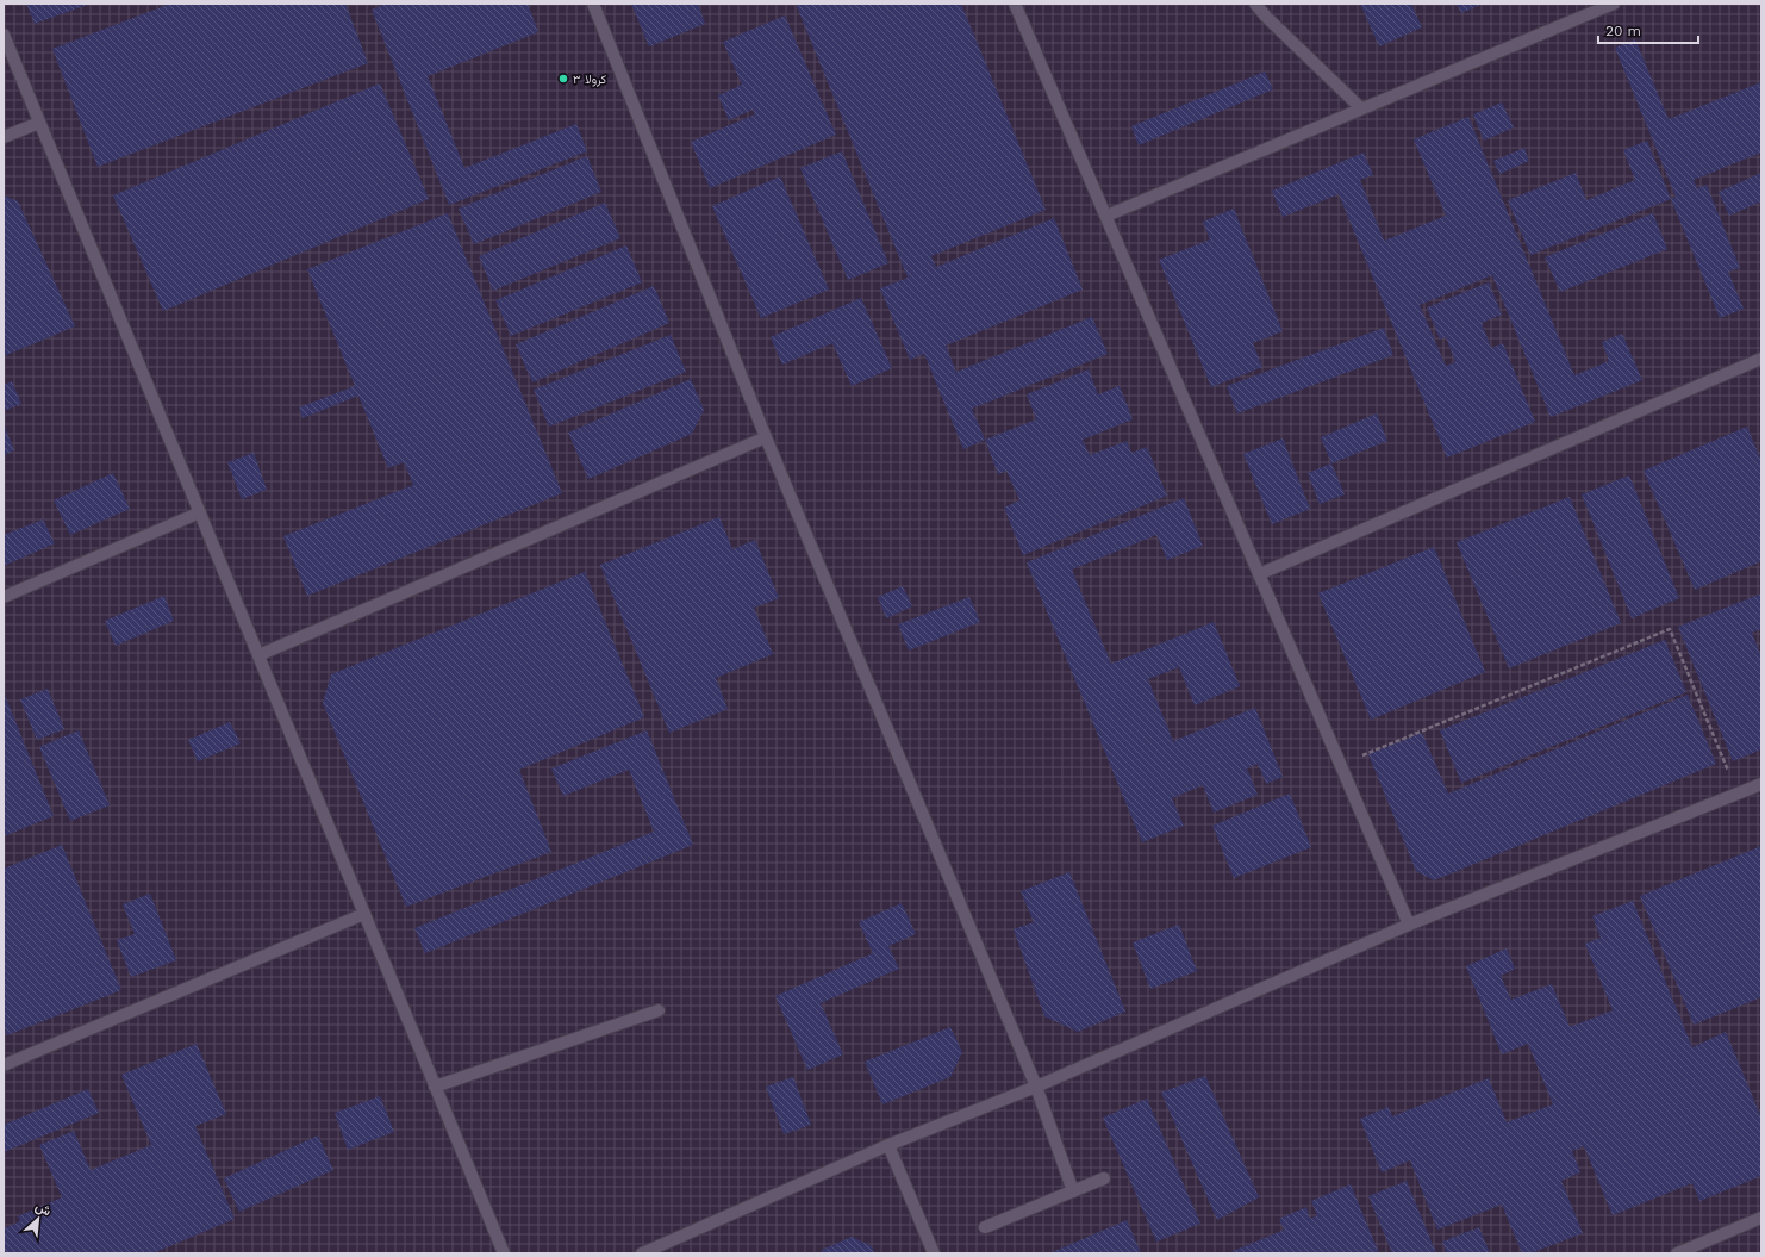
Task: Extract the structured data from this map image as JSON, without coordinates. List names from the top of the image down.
{
  "places": ["كرولا ٣"],
  "scale_bar": "20 m",
  "north": "top right"
}
